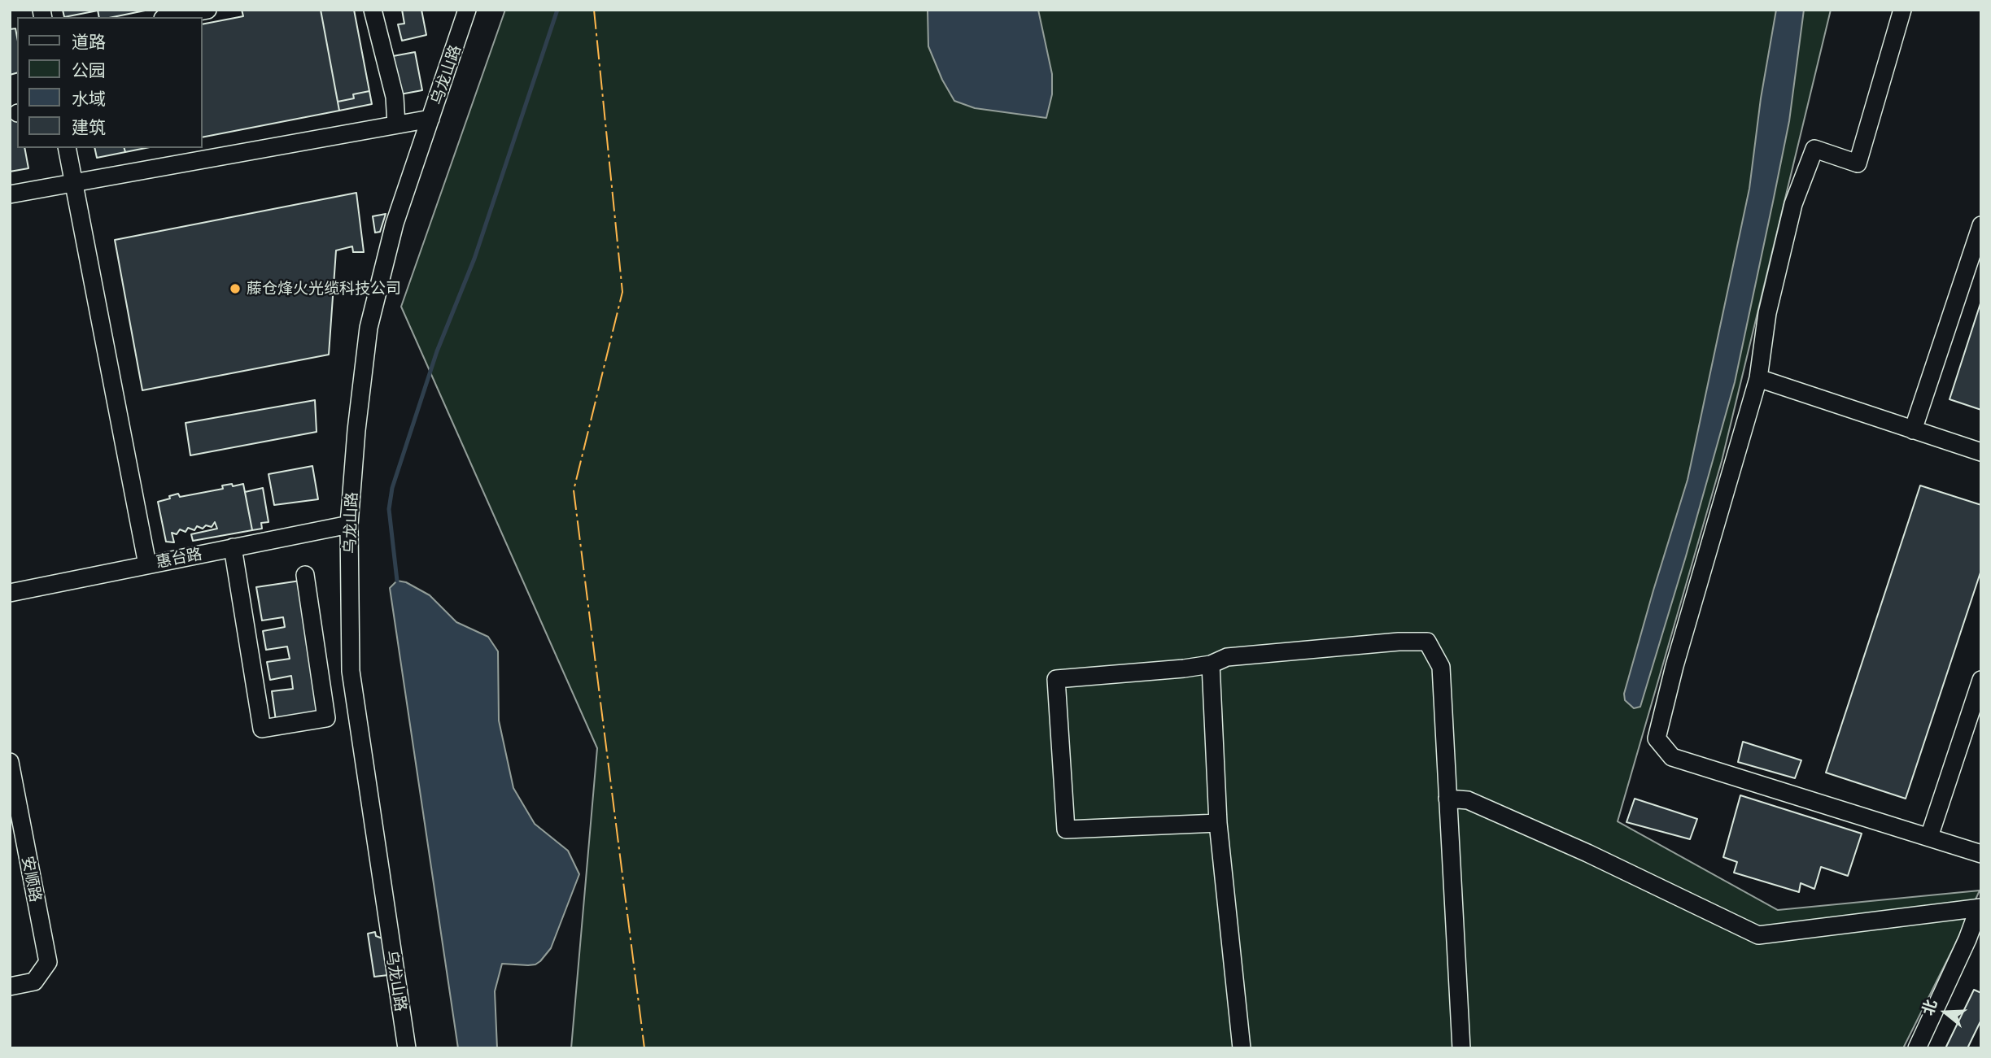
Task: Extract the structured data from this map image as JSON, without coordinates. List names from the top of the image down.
{
  "streets": {
    "street": ["乌龙山路", "惠台路", "安顺路"]
  },
  "crossings": [
    ["乌龙山路", "惠台路"]
  ],
  "places": ["藤仓烽火光缆科技公司"],
  "legend": [
    "道路",
    "公园",
    "水域",
    "建筑"
  ],
  "north": "left"
}
